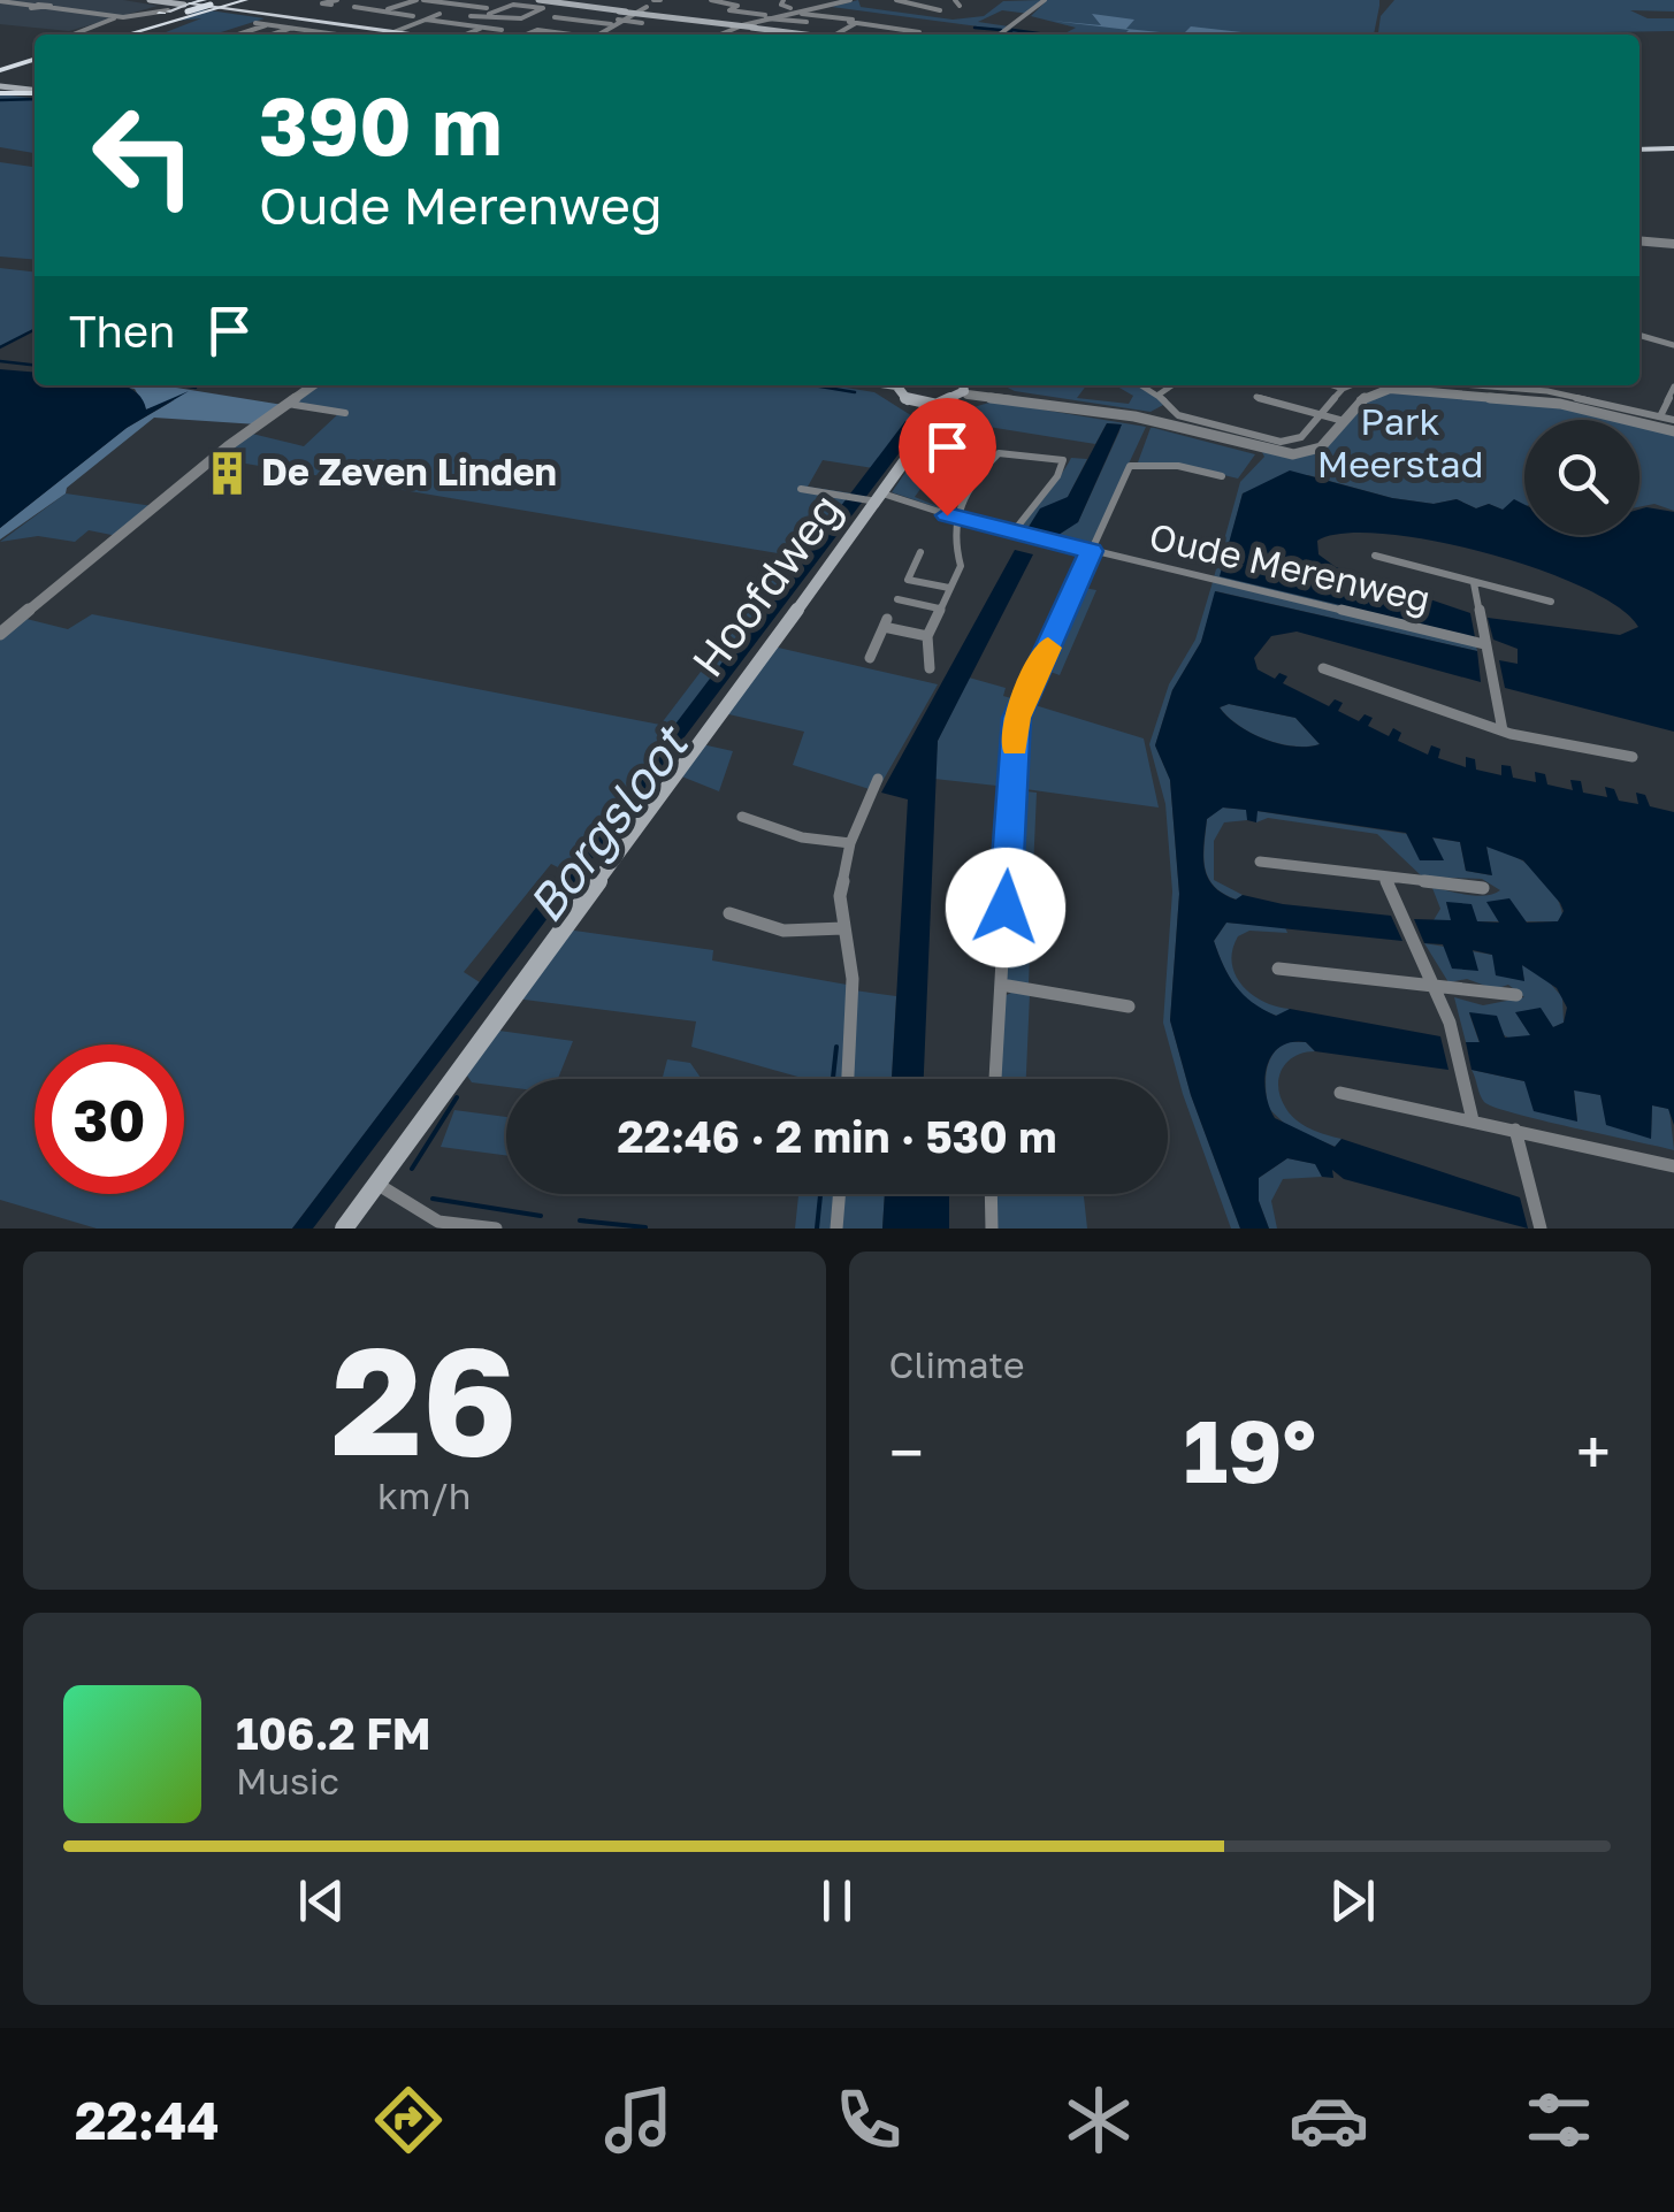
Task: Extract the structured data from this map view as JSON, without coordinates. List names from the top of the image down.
{
  "streets": {
    "main road": ["Hoofdweg"],
    "street": ["Oude Merenweg"]
  },
  "crossings": [
    ["Oude Merenweg", "Hoofdweg"]
  ],
  "water": ["Borgsloot"],
  "parks": ["Park Meerstad"],
  "places": {
    "building": ["De Zeven Linden"]
  },
  "page": {
    "turn": ["390 m", "Oude Merenweg"],
    "then": "Then",
    "limit": "30",
    "trip": "22:46 · 2 min · 530 m",
    "tile": [
      ["26", "km/h"],
      "Climate"
    ],
    "heat": ["−", "19°", "+"],
    "song": ["106.2 FM", "Music"],
    "tabs": "22:44"
  }
}
